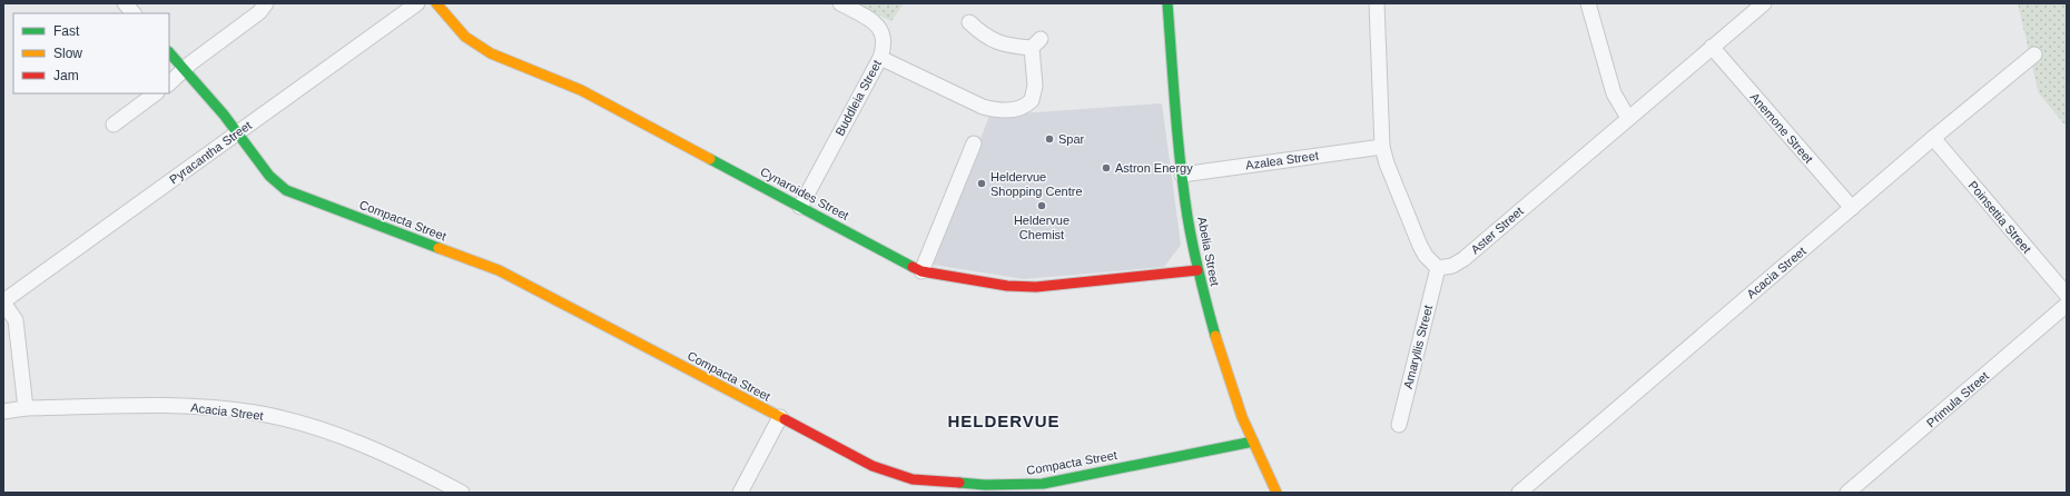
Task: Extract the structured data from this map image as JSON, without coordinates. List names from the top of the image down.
{
  "streets": {
    "street": [
      "Buddleia Street",
      "Anemone Street",
      "Pyracantha Street",
      "Azalea Street",
      "Cynaroides Street",
      "Poinsettia Street",
      "Compacta Street",
      "Aster Street",
      "Abelia Street",
      "Acacia Street",
      "Amaryllis Street",
      "Primula Street"
    ]
  },
  "crossings": [
    ["Buddleia Street", "Cynaroides Street"],
    ["Anemone Street", "Aster Street"],
    ["Anemone Street", "Acacia Street"],
    ["Pyracantha Street", "Compacta Street"],
    ["Azalea Street", "Abelia Street"],
    ["Cynaroides Street", "Abelia Street"],
    ["Poinsettia Street", "Acacia Street"],
    ["Compacta Street", "Abelia Street"],
    ["Aster Street", "Amaryllis Street"]
  ],
  "districts": ["HELDERVUE"],
  "places": [
    "Spar",
    "Astron Energy",
    "Heldervue Shopping Centre",
    "Heldervue Chemist"
  ],
  "legend": ["Fast", "Slow", "Jam"]
}
